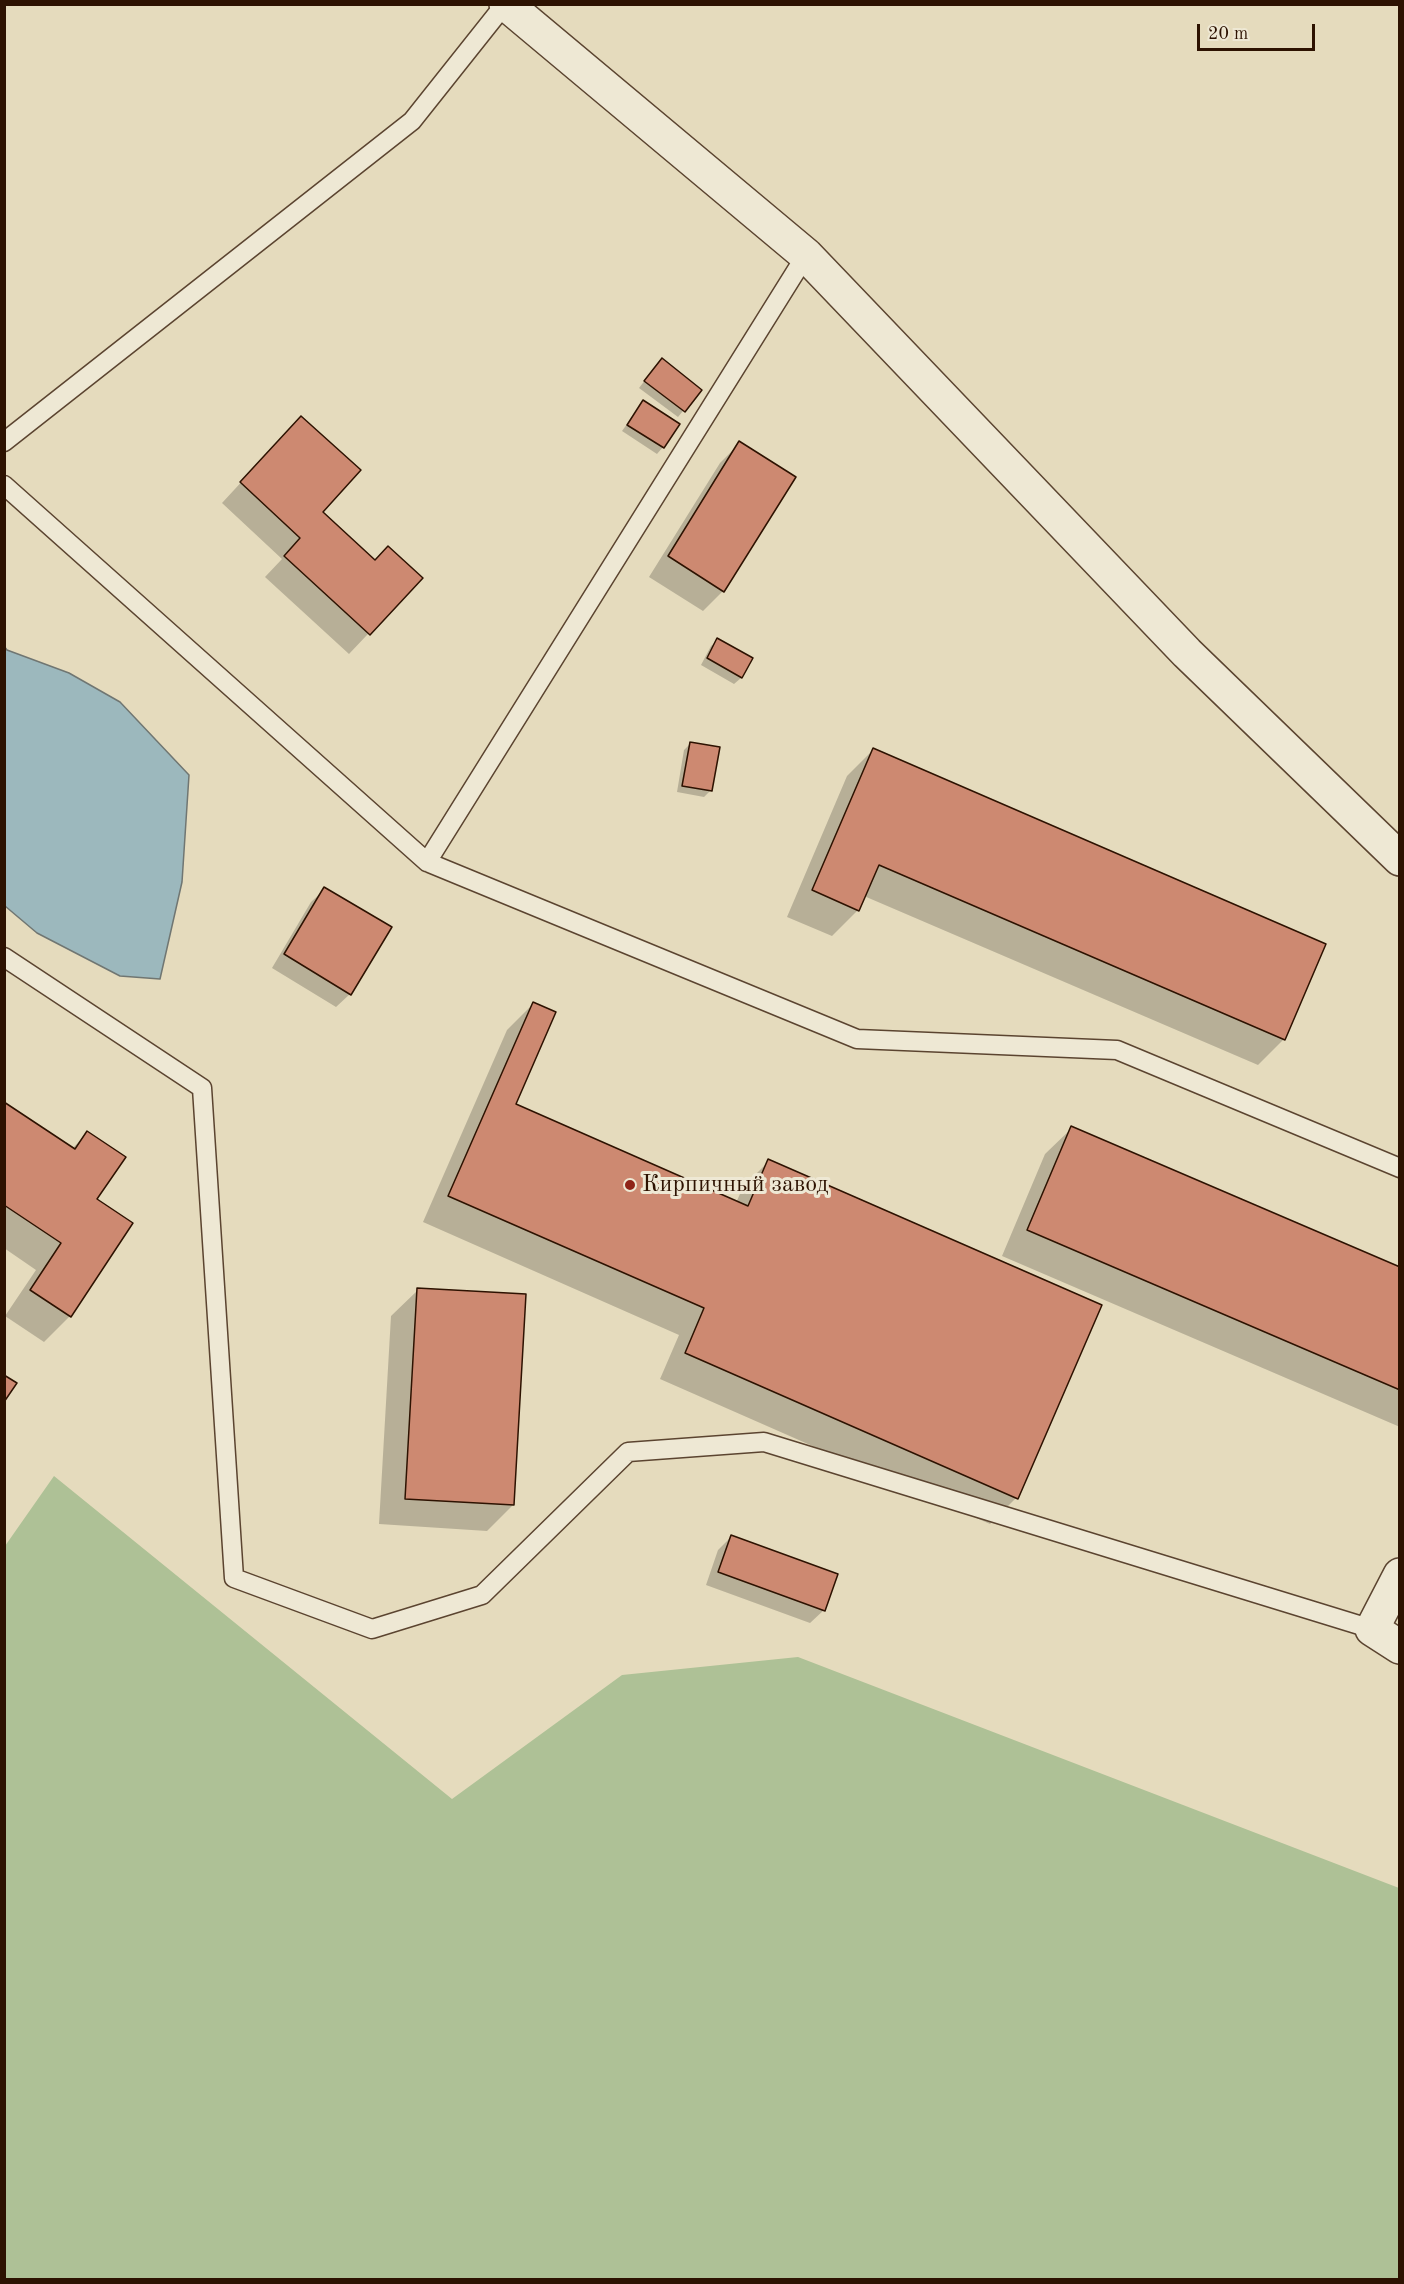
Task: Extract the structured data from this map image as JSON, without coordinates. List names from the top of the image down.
{
  "places": ["Кирпичный завод"],
  "scale_bar": "20 m"
}
